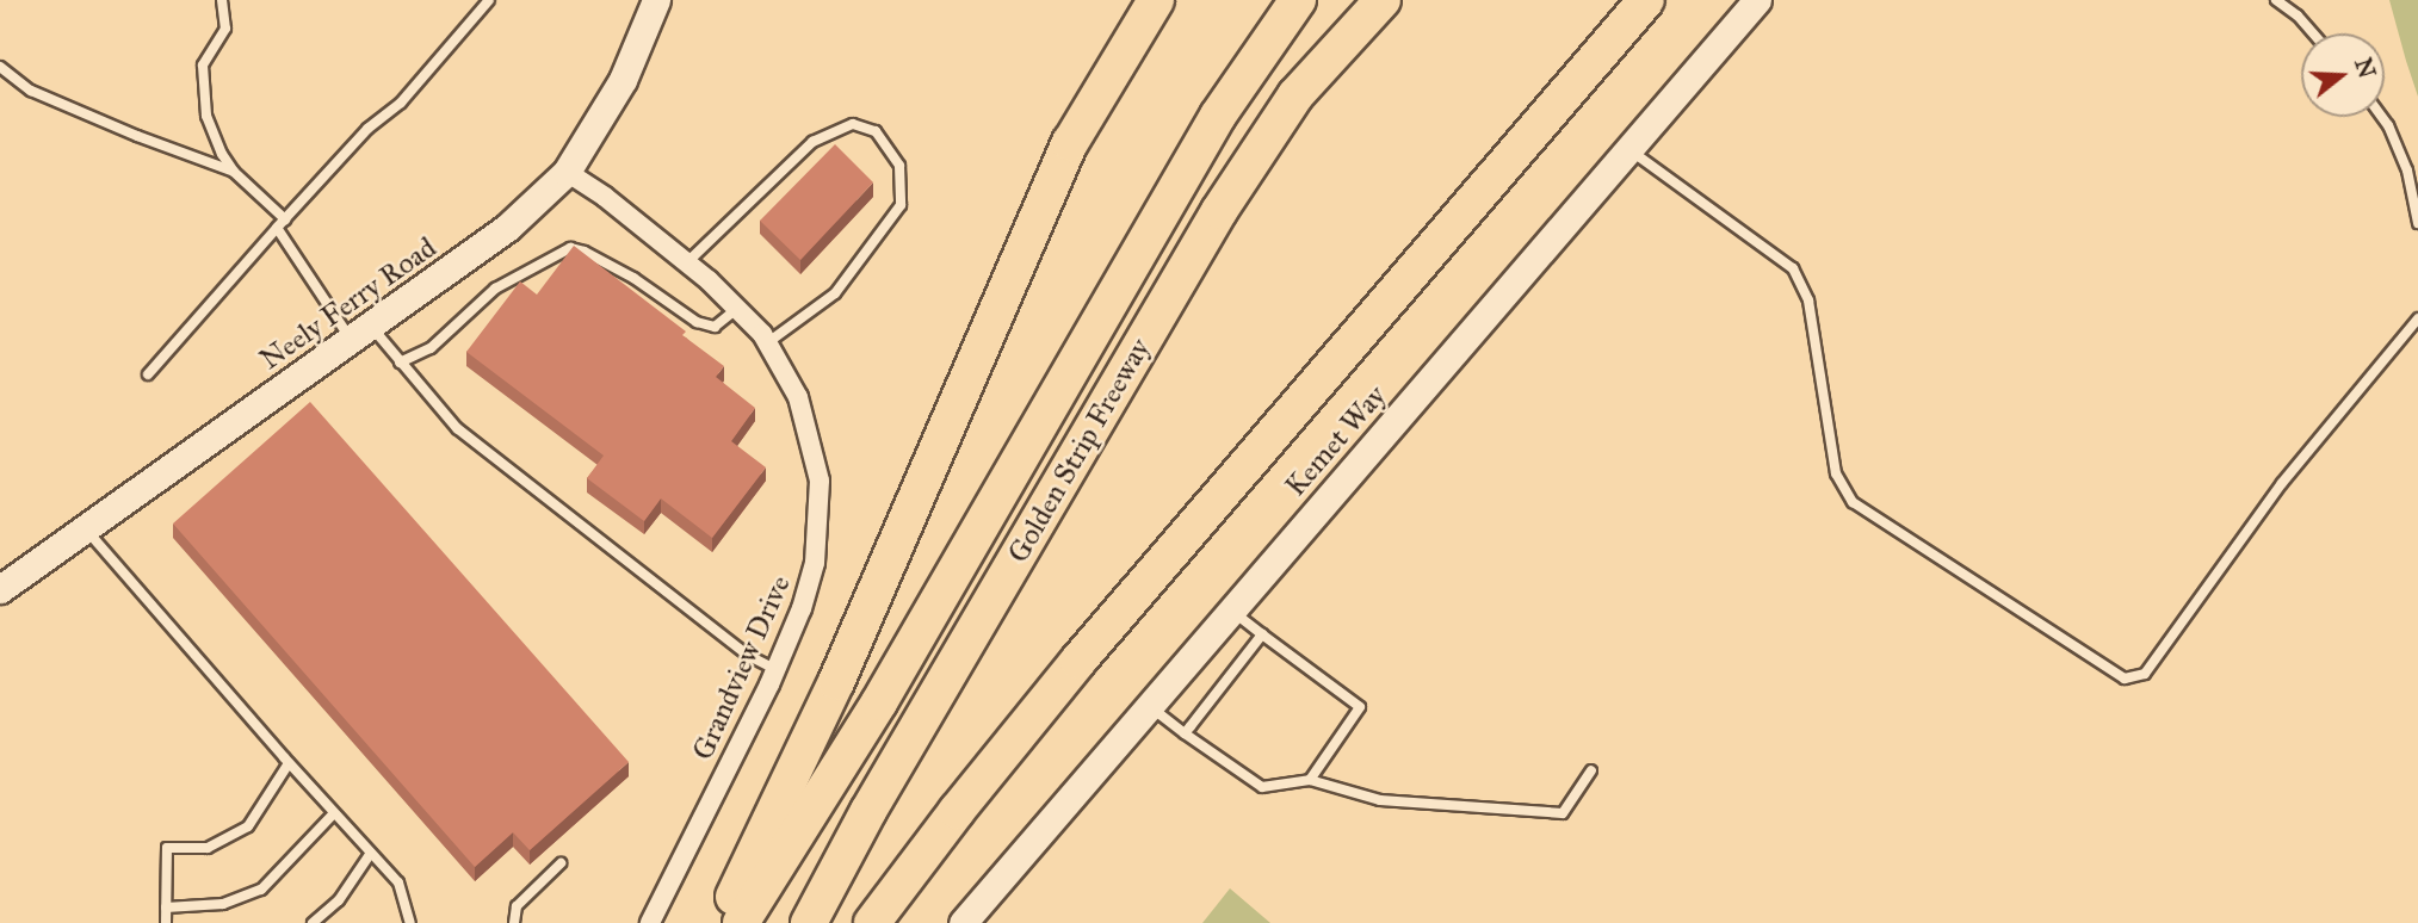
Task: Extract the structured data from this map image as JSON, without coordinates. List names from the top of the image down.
{
  "streets": {
    "highway": ["Golden Strip Freeway"],
    "street": ["Neely Ferry Road", "Kemet Way", "Grandview Drive"]
  },
  "crossings": [
    ["Neely Ferry Road", "Grandview Drive"]
  ],
  "north": "right"
}
